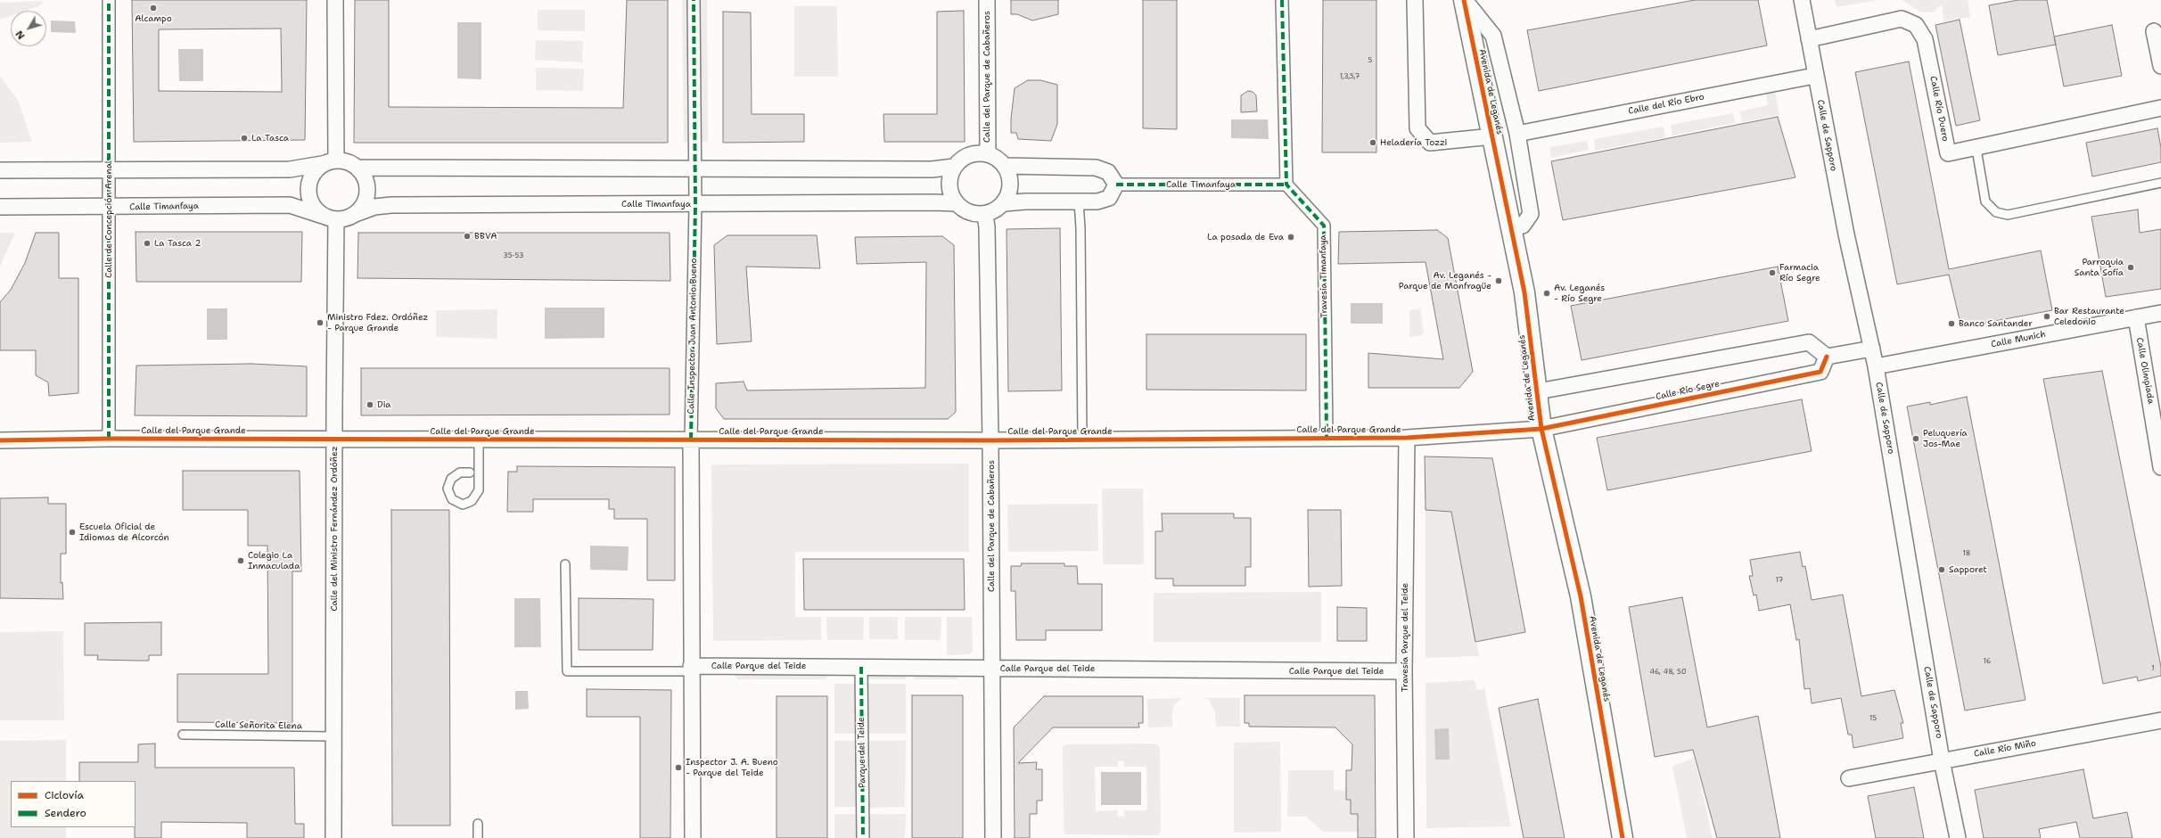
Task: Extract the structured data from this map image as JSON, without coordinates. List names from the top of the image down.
{
  "streets": {
    "street": [
      "Calle del Parque de Cabañeros",
      "Avenida de Leganés",
      "Calle del Río Ebro",
      "Calle Río Duero",
      "Calle de Sapporo",
      "Calle Timanfaya",
      "Calle de Concepción Arenal",
      "Travesía Timanfaya",
      "Calle Inspector Juan Antonio Bueno",
      "Calle Munich",
      "Calle Olimpiada",
      "Calle Río Segre",
      "Calle del Parque Grande",
      "Calle del Ministro Fernández Ordóñez",
      "Travesía Parque del Teide",
      "Calle Parque del Teide",
      "Calle Río Miño",
      "Parque del Teide"
    ],
    "lane": ["Calle Señorita Elena"]
  },
  "crossings": [
    ["Calle del Parque de Cabañeros", "Calle Timanfaya"],
    ["Calle del Parque de Cabañeros", "Calle del Parque Grande"],
    ["Calle del Parque de Cabañeros", "Calle Parque del Teide"],
    ["Avenida de Leganés", "Calle del Río Ebro"],
    ["Avenida de Leganés", "Calle Río Segre"],
    ["Avenida de Leganés", "Calle del Parque Grande"],
    ["Calle del Río Ebro", "Calle de Sapporo"],
    ["Calle Río Duero", "Calle de Sapporo"],
    ["Calle de Sapporo", "Calle Munich"],
    ["Calle de Sapporo", "Calle Río Miño"],
    ["Calle Timanfaya", "Calle de Concepción Arenal"],
    ["Calle Timanfaya", "Travesía Timanfaya"],
    ["Calle Timanfaya", "Calle Inspector Juan Antonio Bueno"],
    ["Calle Timanfaya", "Calle del Ministro Fernández Ordóñez"],
    ["Calle de Concepción Arenal", "Calle del Parque Grande"],
    ["Travesía Timanfaya", "Calle del Parque Grande"],
    ["Calle Inspector Juan Antonio Bueno", "Calle del Parque Grande"],
    ["Calle Inspector Juan Antonio Bueno", "Calle Parque del Teide"],
    ["Calle Munich", "Calle Olimpiada"],
    ["Calle Río Segre", "Calle del Parque Grande"],
    ["Calle del Parque Grande", "Calle del Ministro Fernández Ordóñez"],
    ["Calle del Parque Grande", "Travesía Parque del Teide"],
    ["Calle del Ministro Fernández Ordóñez", "Calle Señorita Elena"],
    ["Travesía Parque del Teide", "Calle Parque del Teide"],
    ["Calle Parque del Teide", "Parque del Teide"]
  ],
  "places": [
    "Alcampo",
    "La Tasca",
    "Heladería Tozzi",
    "BBVA",
    "La posada de Eva",
    "La Tasca 2",
    "Parroquia Santa Sofía",
    "Farmacia Río Segre",
    "Av. Leganés - Parque de Monfragüe",
    "Av. Leganés - Río Segre",
    "Bar Restaurante Celedonio",
    "Ministro Fdez. Ordóñez - Parque Grande",
    "Banco Santander",
    "Dia",
    "Peluquería Jos-Mae",
    "Escuela Oficial de Idiomas de Alcorcón",
    "Colegio La Inmaculada",
    "Sapporet",
    "Inspector J. A. Bueno - Parque del Teide"
  ],
  "house_numbers": [
    "5",
    "1,3,5,7",
    "35-53",
    "18",
    "17",
    "16",
    "1",
    "46, 48, 50",
    "15"
  ],
  "legend": ["Ciclovía", "Sendero"],
  "north": "bottom left"
}
